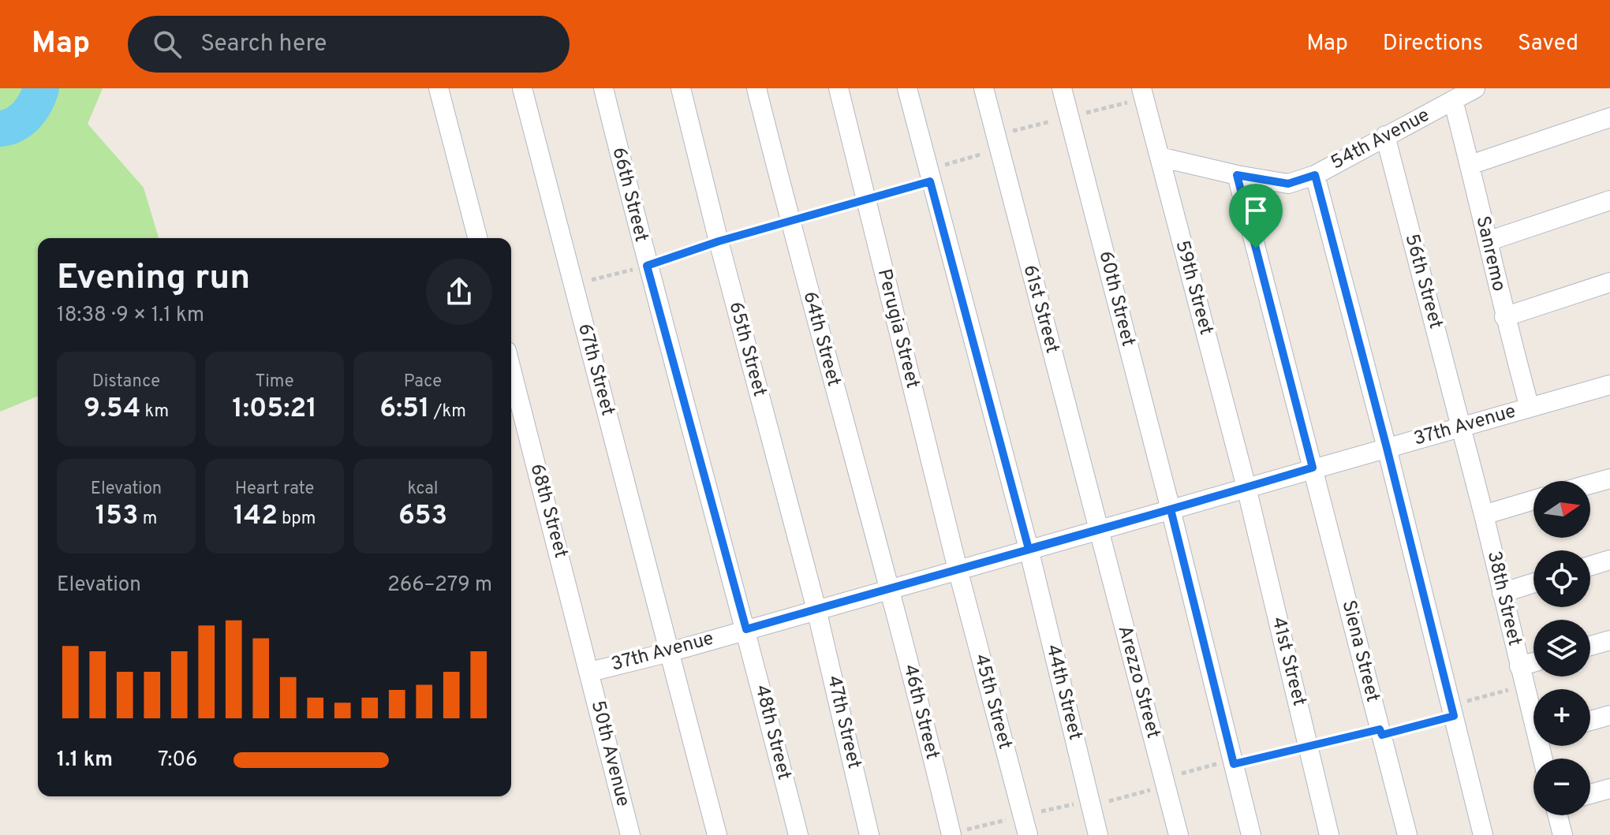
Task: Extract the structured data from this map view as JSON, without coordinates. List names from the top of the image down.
{
  "streets": {
    "street": [
      "54th Avenue",
      "66th Street",
      "Sanremo",
      "56th Street",
      "59th Street",
      "60th Street",
      "61st Street",
      "Perugia Street",
      "64th Street",
      "65th Street",
      "67th Street",
      "37th Avenue",
      "68th Street",
      "38th Street",
      "Siena Street",
      "41st Street",
      "Arezzo Street",
      "44th Street",
      "45th Street",
      "46th Street",
      "47th Street",
      "48th Street",
      "50th Avenue"
    ]
  },
  "crossings": [
    ["54th Avenue", "Sanremo"],
    ["54th Avenue", "56th Street"],
    ["54th Avenue", "59th Street"],
    ["54th Avenue", "Siena Street"],
    ["66th Street", "37th Avenue"],
    ["66th Street", "48th Street"],
    ["Sanremo", "37th Avenue"],
    ["56th Street", "37th Avenue"],
    ["56th Street", "38th Street"],
    ["59th Street", "37th Avenue"],
    ["59th Street", "41st Street"],
    ["60th Street", "37th Avenue"],
    ["61st Street", "37th Avenue"],
    ["61st Street", "Arezzo Street"],
    ["Perugia Street", "37th Avenue"],
    ["Perugia Street", "45th Street"],
    ["64th Street", "37th Avenue"],
    ["64th Street", "46th Street"],
    ["65th Street", "37th Avenue"],
    ["65th Street", "47th Street"],
    ["67th Street", "37th Avenue"],
    ["37th Avenue", "68th Street"],
    ["37th Avenue", "38th Street"],
    ["37th Avenue", "Siena Street"],
    ["37th Avenue", "41st Street"],
    ["37th Avenue", "Arezzo Street"],
    ["37th Avenue", "44th Street"],
    ["37th Avenue", "45th Street"],
    ["37th Avenue", "46th Street"],
    ["37th Avenue", "47th Street"],
    ["37th Avenue", "48th Street"],
    ["37th Avenue", "50th Avenue"],
    ["68th Street", "50th Avenue"]
  ],
  "north": "right",
  "page": {
    "header": "Map",
    "search": "Search here",
    "nav": ["Map", "Directions", "Saved"],
    "heading": ["Evening run", "18:38 · 9 × 1.1 km"],
    "stats": [
      ["Distance", "9.54 km"],
      ["Time", "1:05:21"],
      ["Pace", "6:51 /km"],
      ["Elevation", "153 m"],
      ["Heart rate", "142 bpm"],
      ["kcal", "653"]
    ],
    "map_buttons": ["+", "−"],
    "chart": ["Elevation", "266–279 m"],
    "list": [
      {
        "name": "1.1 km",
        "note": "7:06"
      }
    ]
  }
}
